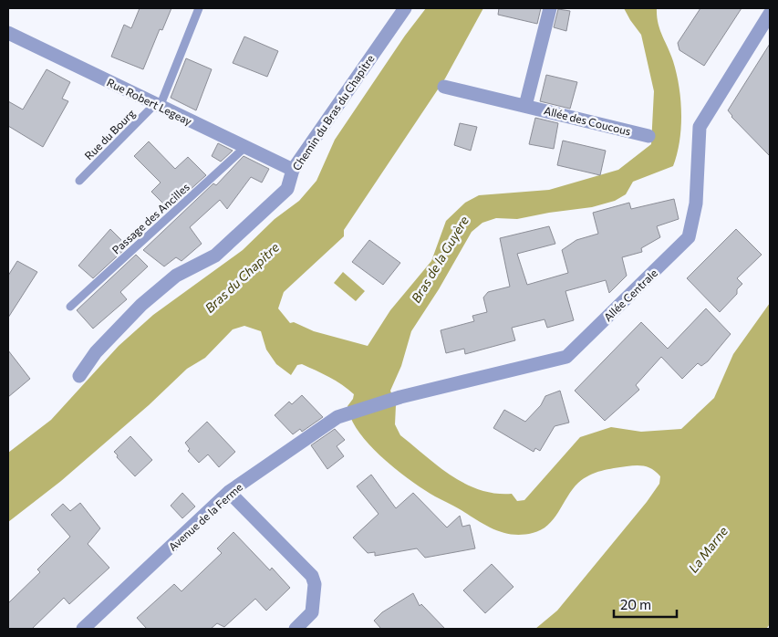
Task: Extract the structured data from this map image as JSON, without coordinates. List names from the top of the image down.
{
  "streets": {
    "street": [
      "Rue Robert Legeay",
      "Chemin du Bras du Chapitre",
      "Allée des Coucous",
      "Allée Centrale",
      "Avenue de la Ferme"
    ],
    "lane": ["Rue du Bourg", "Passage des Ancilles"]
  },
  "crossings": [
    ["Rue Robert Legeay", "Chemin du Bras du Chapitre"],
    ["Rue Robert Legeay", "Rue du Bourg"],
    ["Rue Robert Legeay", "Passage des Ancilles"],
    ["Allée Centrale", "Avenue de la Ferme"]
  ],
  "water": ["Bras de la Guyère", "Bras du Chapitre", "La Marne"],
  "scale_bar": "20 m"
}
